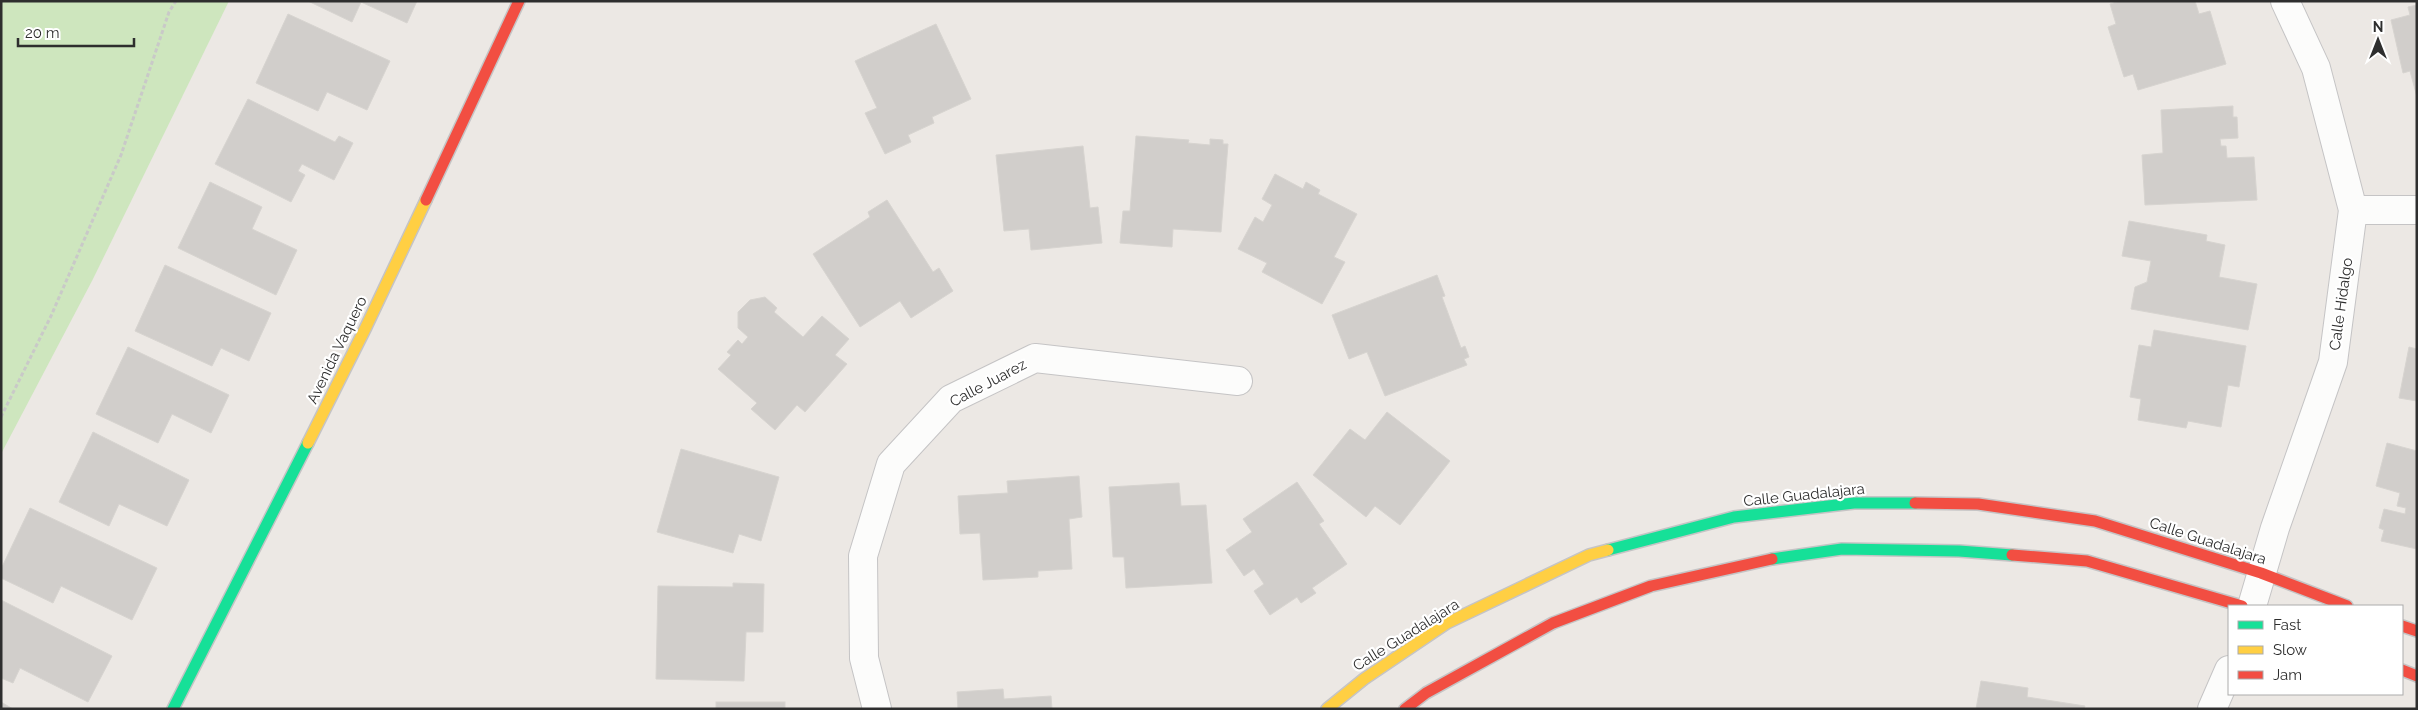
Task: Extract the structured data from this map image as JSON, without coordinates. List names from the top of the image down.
{
  "streets": {
    "street": [
      "Calle Hidalgo",
      "Avenida Vaquero",
      "Calle Juarez",
      "Calle Guadalajara"
    ]
  },
  "crossings": [
    ["Calle Hidalgo", "Calle Guadalajara"]
  ],
  "legend": ["Fast", "Slow", "Jam"],
  "scale_bar": "20 m",
  "north": "top"
}
